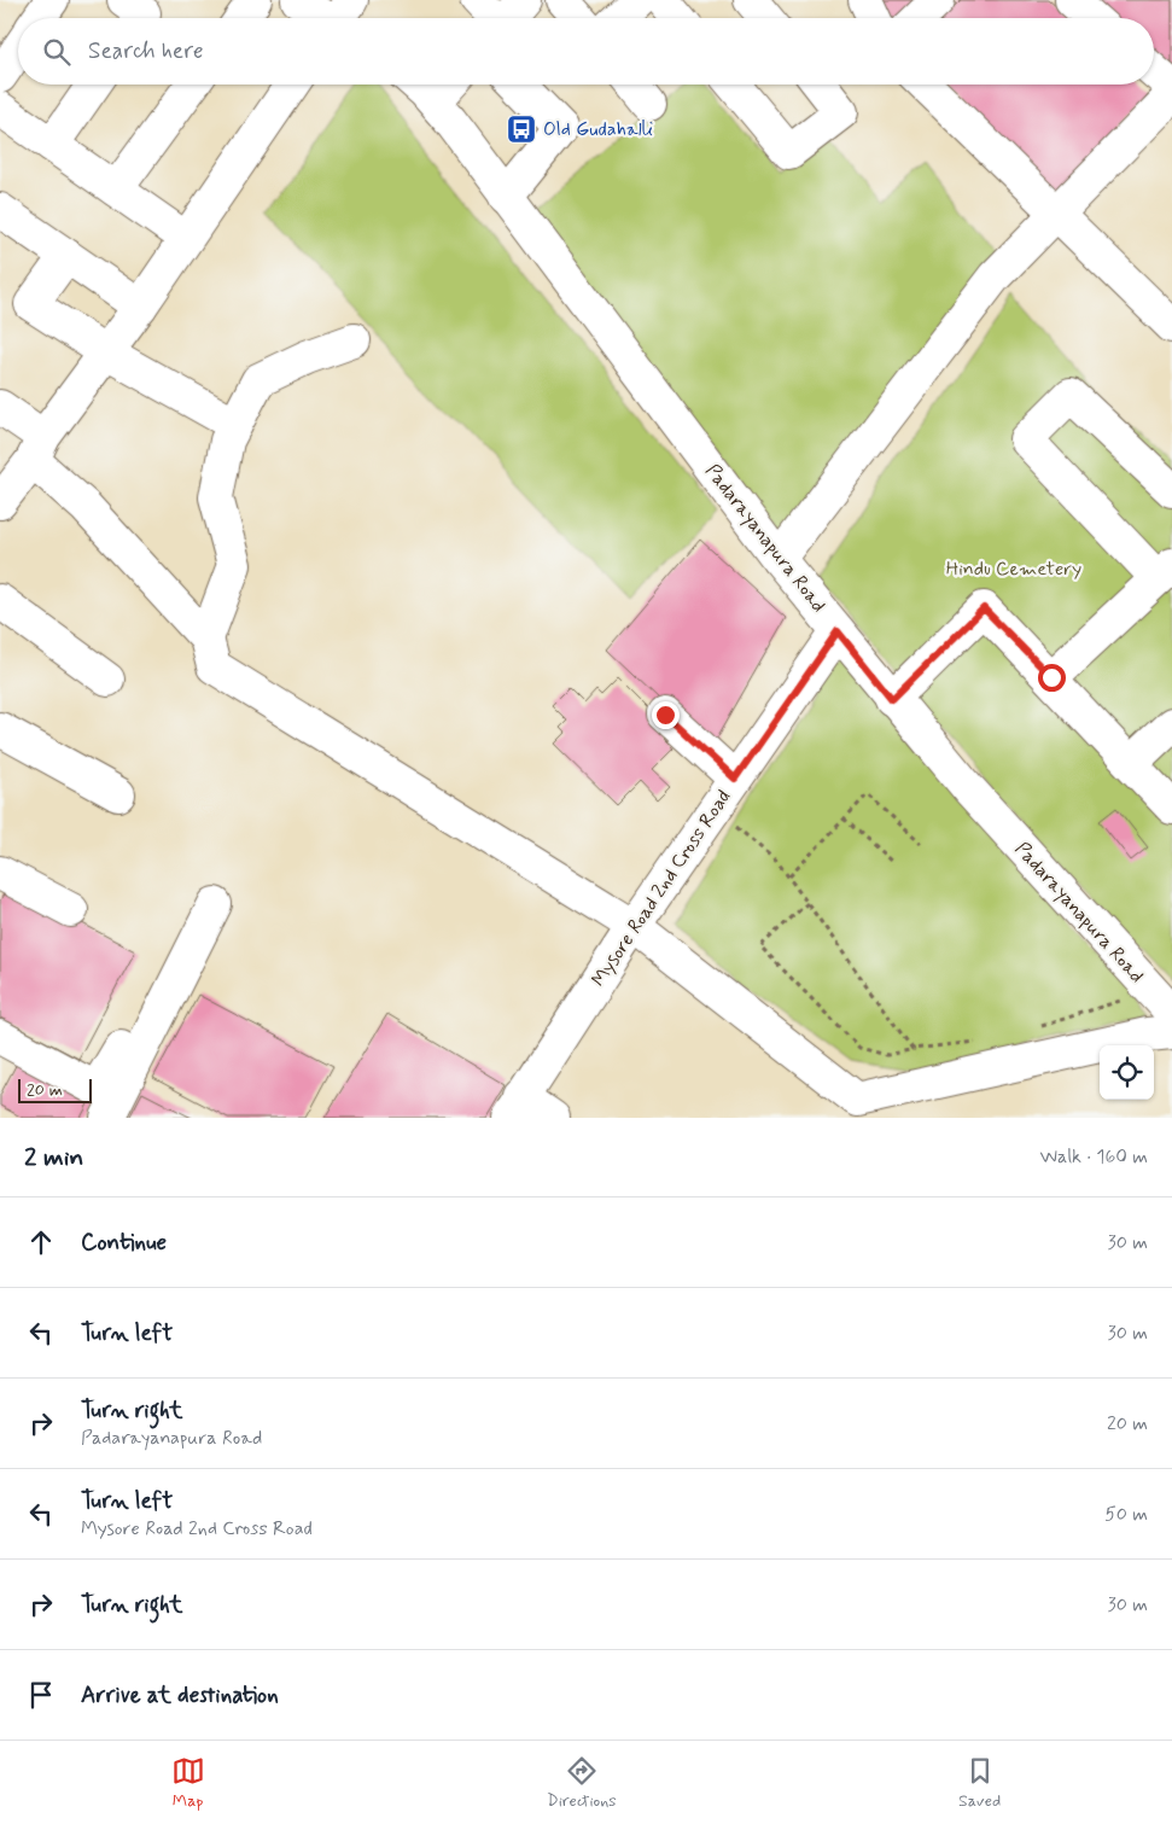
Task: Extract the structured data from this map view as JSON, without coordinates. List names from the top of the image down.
{
  "streets": {
    "street": ["Padarayanapura Road", "Mysore Road 2nd Cross Road"]
  },
  "crossings": [
    ["Padarayanapura Road", "Mysore Road 2nd Cross Road"]
  ],
  "parks": ["Hindu Cemetery"],
  "places": {
    "bus stop": ["Old Gudahalli"]
  },
  "scale_bar": "20 m",
  "page": {
    "search": "Search here",
    "scale": "20 m",
    "heading": ["2 min", "Walk · 160 m"],
    "list": [
      ["Continue", "30 m"],
      ["Turn left", "30 m"],
      ["Turn right", "Padarayanapura Road", "20 m"],
      ["Turn left", "Mysore Road 2nd Cross Road", "50 m"],
      ["Turn right", "30 m"],
      "Arrive at destination"
    ],
    "nav": ["Map", "Directions", "Saved"]
  }
}
